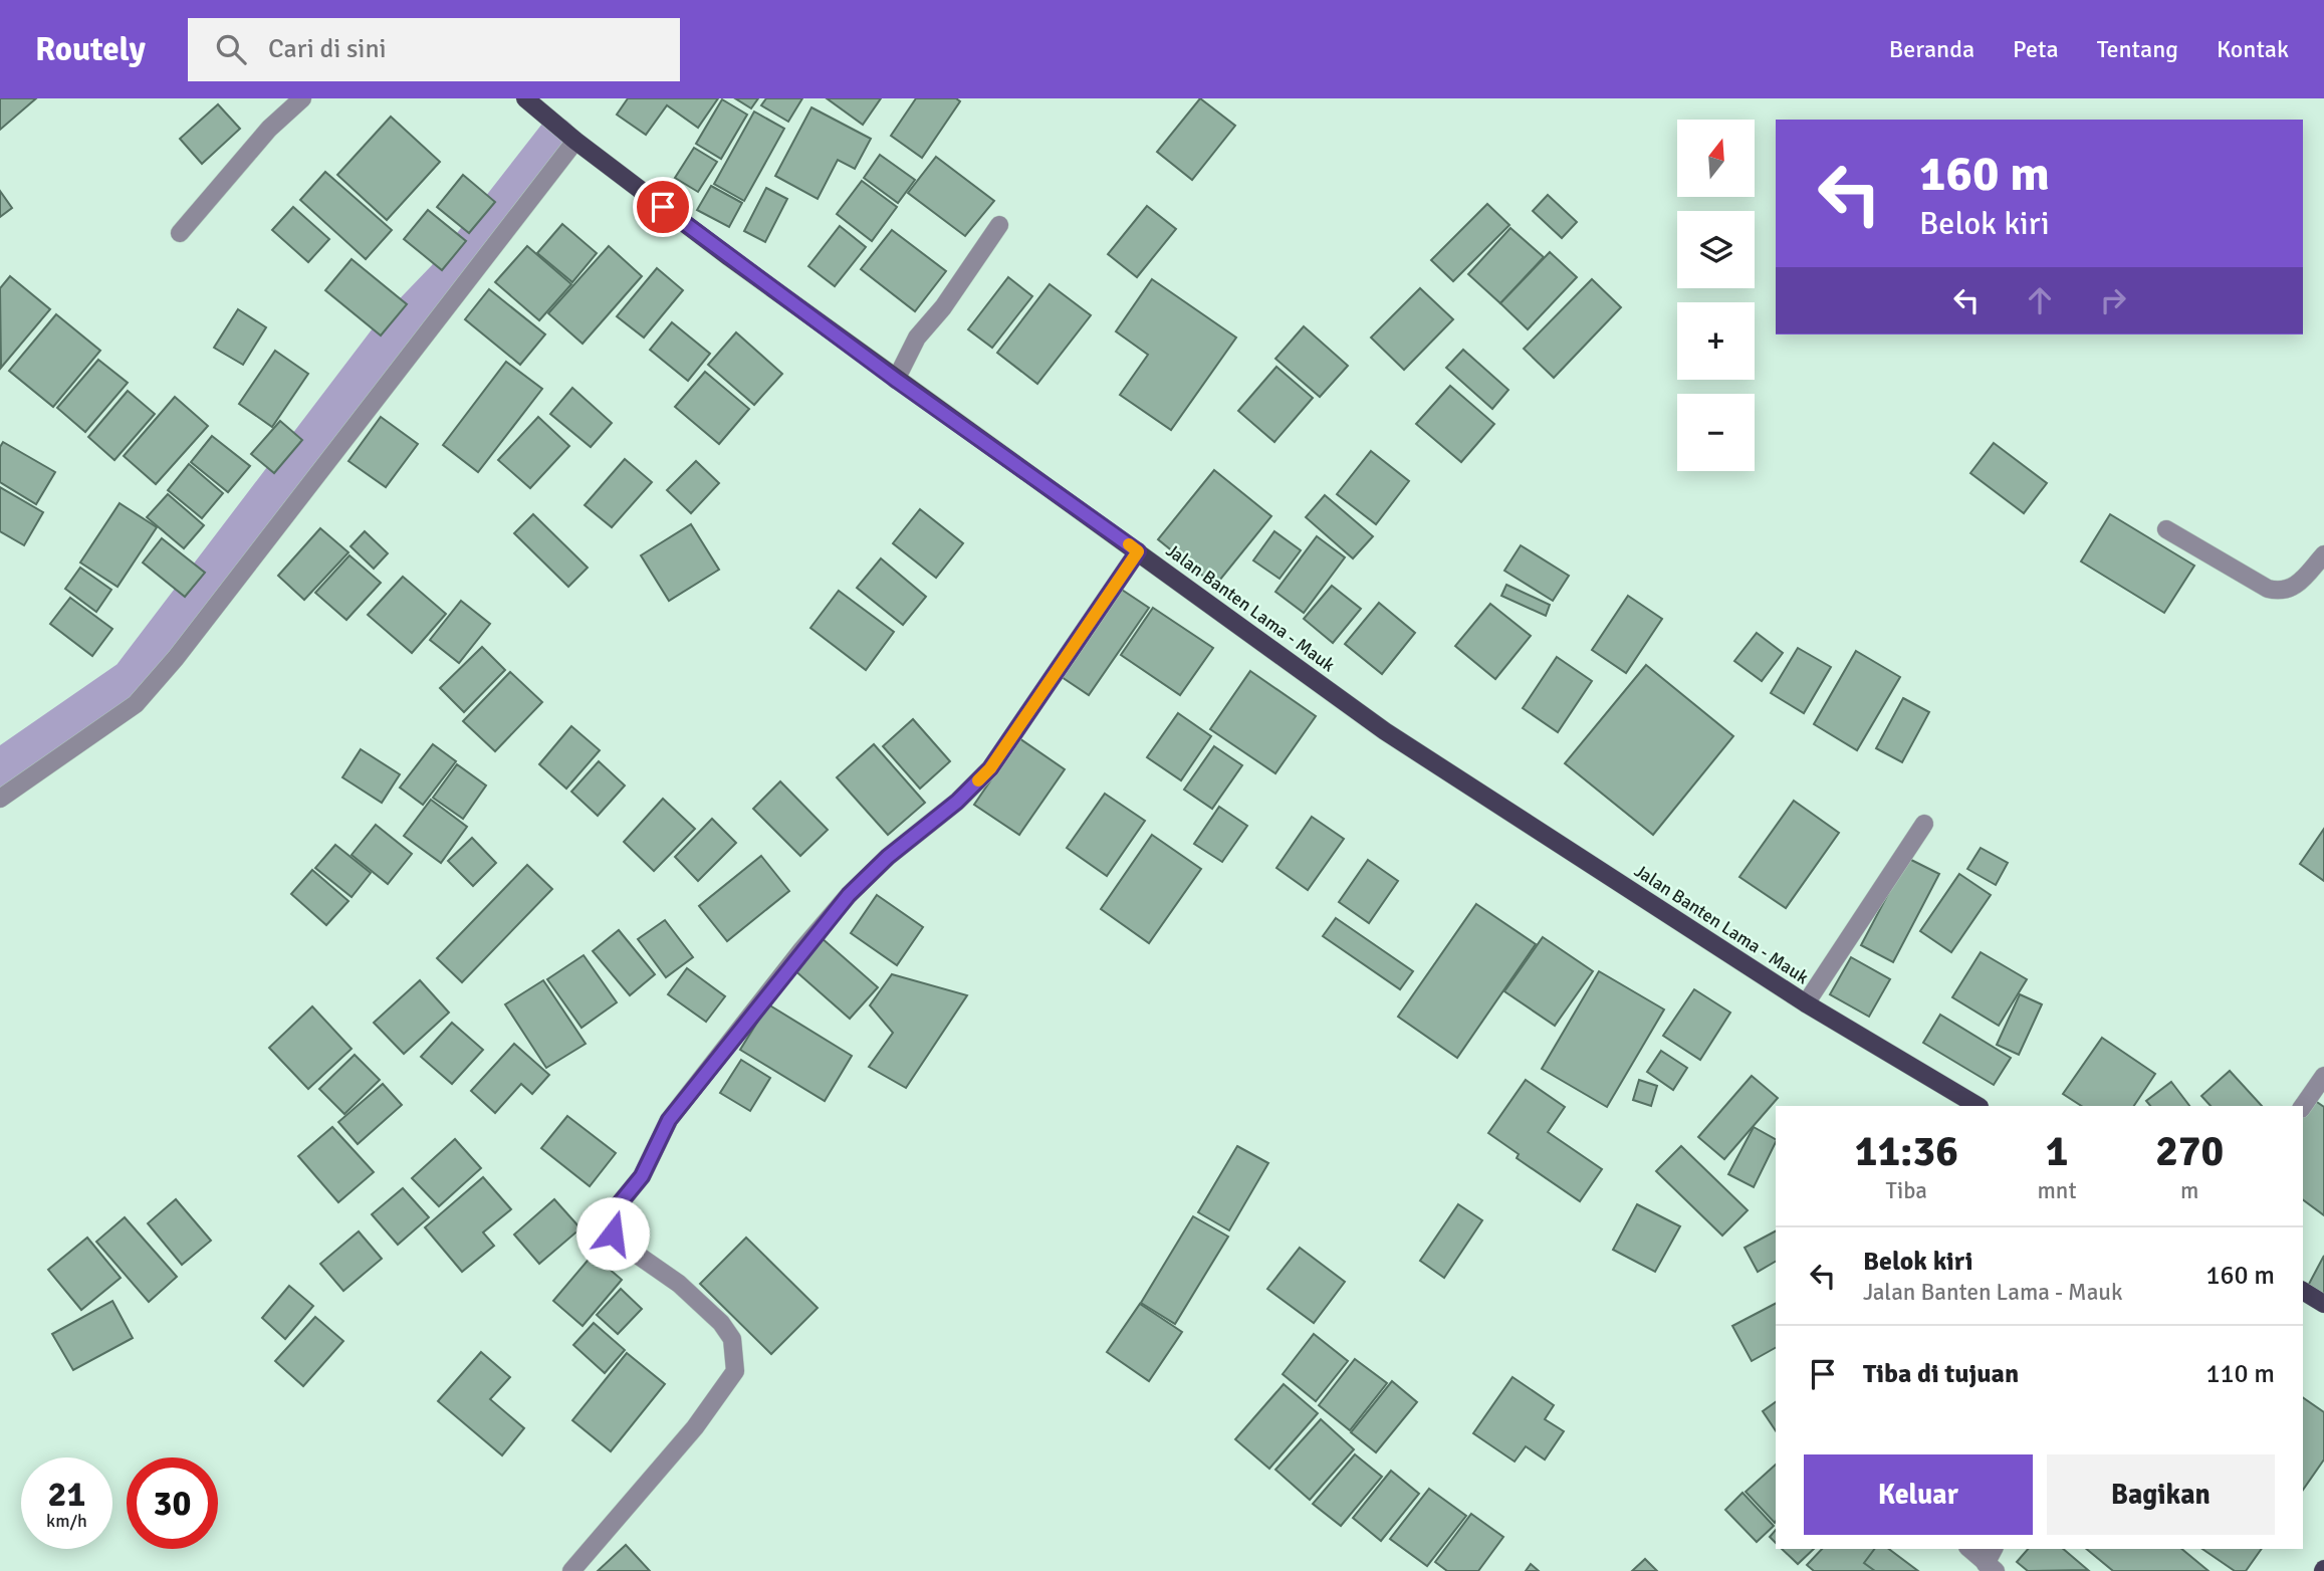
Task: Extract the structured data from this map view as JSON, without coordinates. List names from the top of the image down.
{
  "streets": {
    "main road": ["Jalan Banten Lama - Mauk"]
  },
  "north": "top",
  "page": {
    "header": "Routely",
    "search": "Cari di sini",
    "nav": [
      "Beranda",
      "Peta",
      "Tentang",
      "Kontak"
    ],
    "map_buttons": ["+", "−"],
    "turn": ["160 m", "Belok kiri"],
    "eta": [
      "11:36",
      "Tiba",
      "1",
      "mnt",
      "270",
      "m"
    ],
    "list": [
      {
        "name": "Belok kiri",
        "note": "Jalan Banten Lama - Mauk",
        "value": "160 m"
      },
      {
        "name": "Tiba di tujuan",
        "value": "110 m"
      }
    ],
    "buttons": ["Keluar", "Bagikan"],
    "speed": "21 km/h",
    "limit": "30"
  }
}
